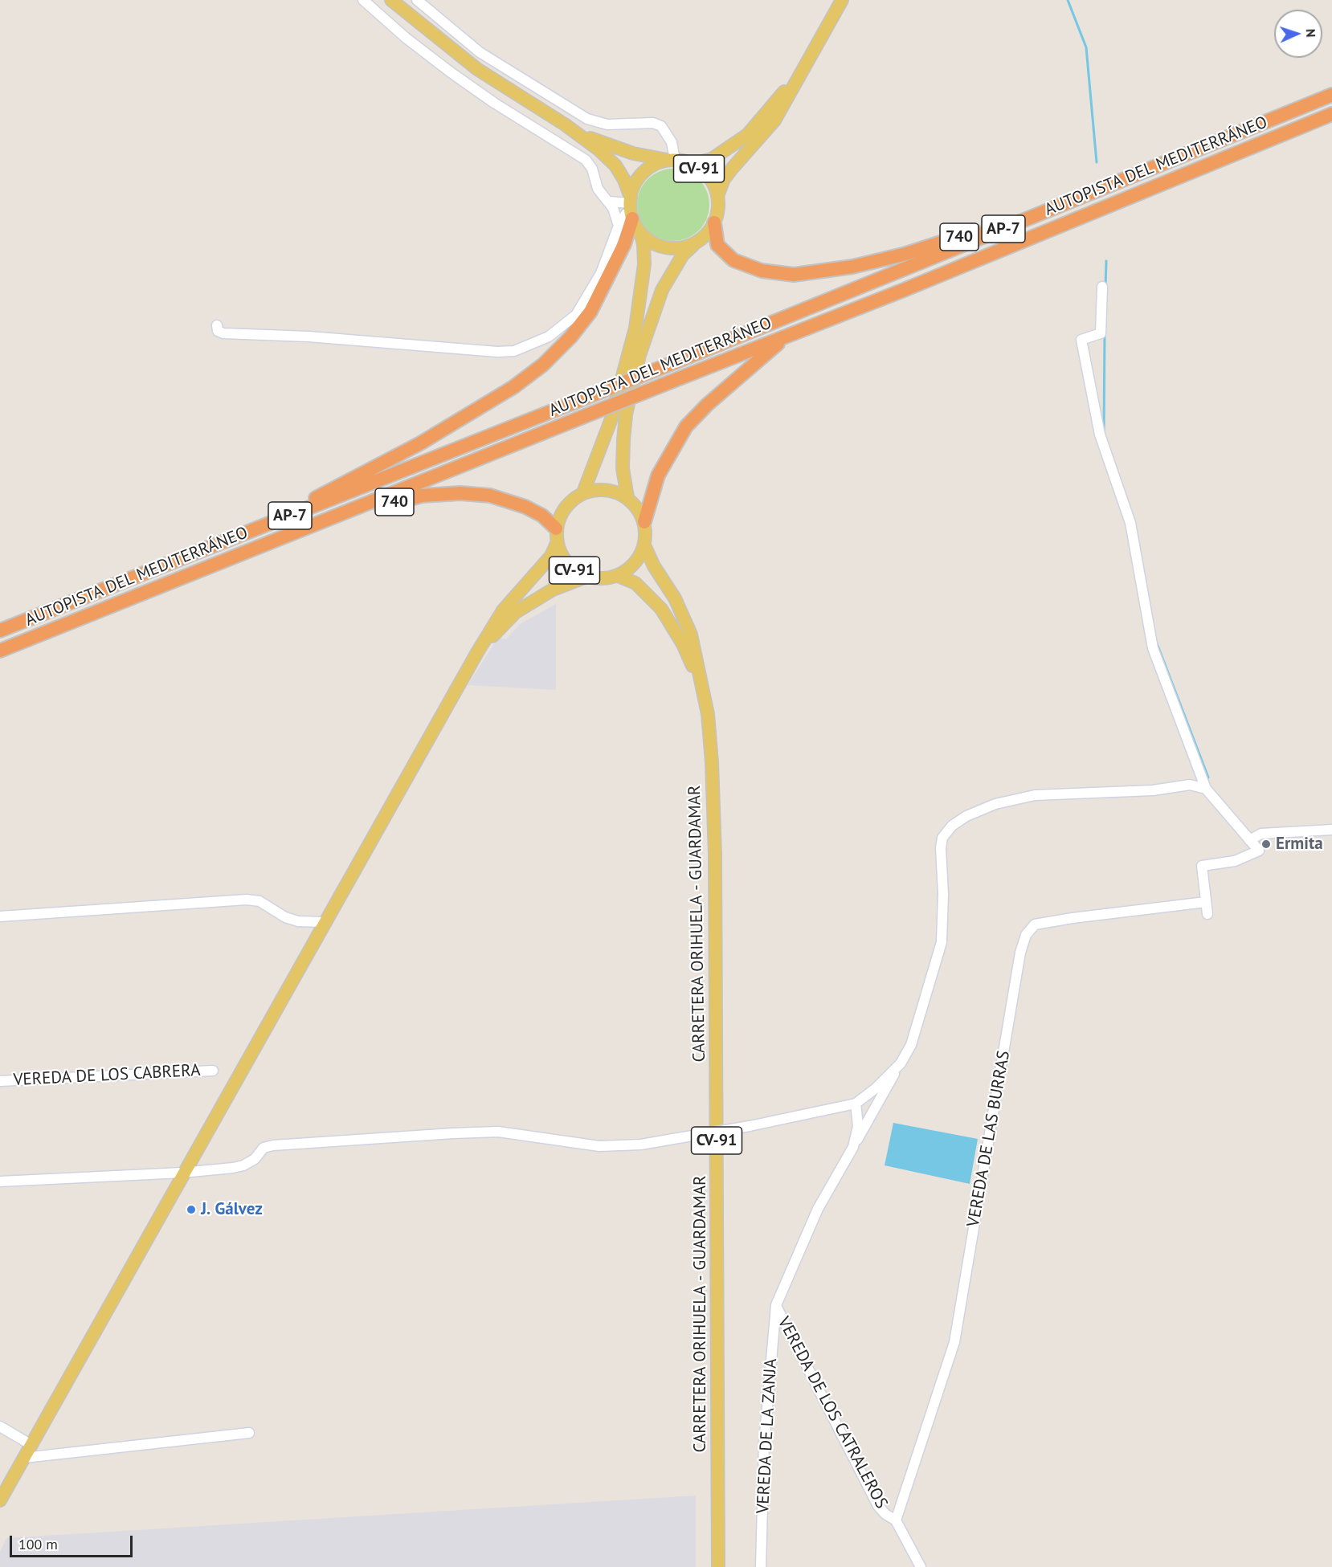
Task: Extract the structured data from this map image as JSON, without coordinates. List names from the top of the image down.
{
  "streets": {
    "highway": ["AUTOPISTA DEL MEDITERRÁNEO", "AP-7", "740"],
    "main road": ["CV-91", "CARRETERA ORIHUELA - GUARDAMAR"],
    "street": [
      "VEREDA DE LOS CABRERA",
      "VEREDA DE LAS BURRAS",
      "VEREDA DE LOS CATRALEROS",
      "VEREDA DE LA ZANJA"
    ]
  },
  "crossings": [
    ["AUTOPISTA DEL MEDITERRÁNEO", "740"],
    ["CV-91", "740"],
    ["CV-91", "CARRETERA ORIHUELA - GUARDAMAR"],
    ["740", "CARRETERA ORIHUELA - GUARDAMAR"],
    ["VEREDA DE LAS BURRAS", "VEREDA DE LOS CATRALEROS"],
    ["VEREDA DE LOS CATRALEROS", "VEREDA DE LA ZANJA"]
  ],
  "places": ["Ermita", "J. Gálvez"],
  "scale_bar": "100 m",
  "north": "right"
}
